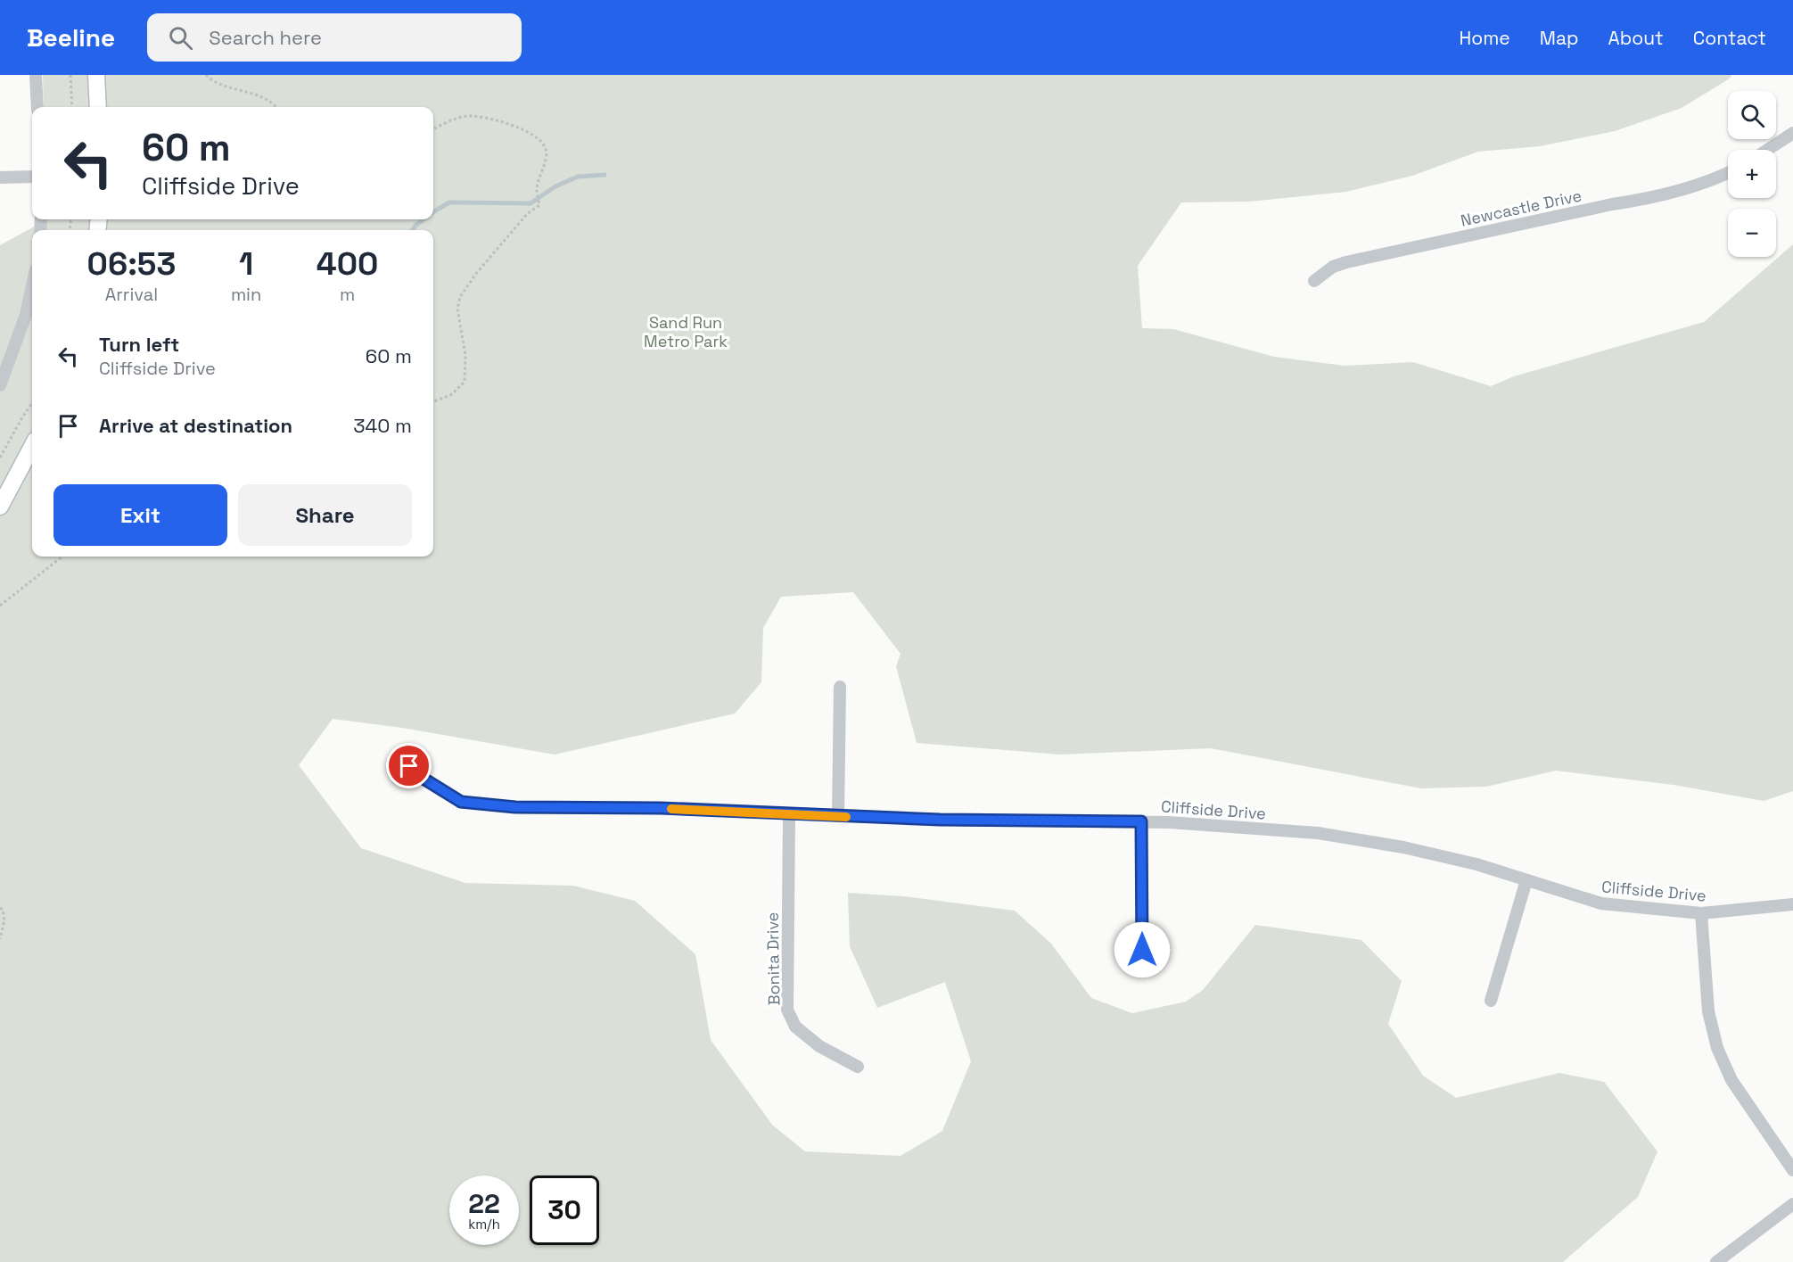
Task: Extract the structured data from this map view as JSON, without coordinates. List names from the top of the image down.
{
  "streets": {
    "street": ["Newcastle Drive", "Cliffside Drive", "Bonita Drive"]
  },
  "crossings": [
    ["Cliffside Drive", "Bonita Drive"]
  ],
  "parks": ["Sand Run Metro Park"],
  "page": {
    "header": "Beeline",
    "search": "Search here",
    "nav": [
      "Home",
      "Map",
      "About",
      "Contact"
    ],
    "map_buttons": ["+", "−"],
    "turn": ["60 m", "Cliffside Drive"],
    "eta": [
      "06:53",
      "Arrival",
      "1",
      "min",
      "400",
      "m"
    ],
    "list": [
      {
        "name": "Turn left",
        "note": "Cliffside Drive",
        "value": "60 m"
      },
      {
        "name": "Arrive at destination",
        "value": "340 m"
      }
    ],
    "buttons": ["Exit", "Share"],
    "speed": "22 km/h",
    "limit": "30"
  }
}
